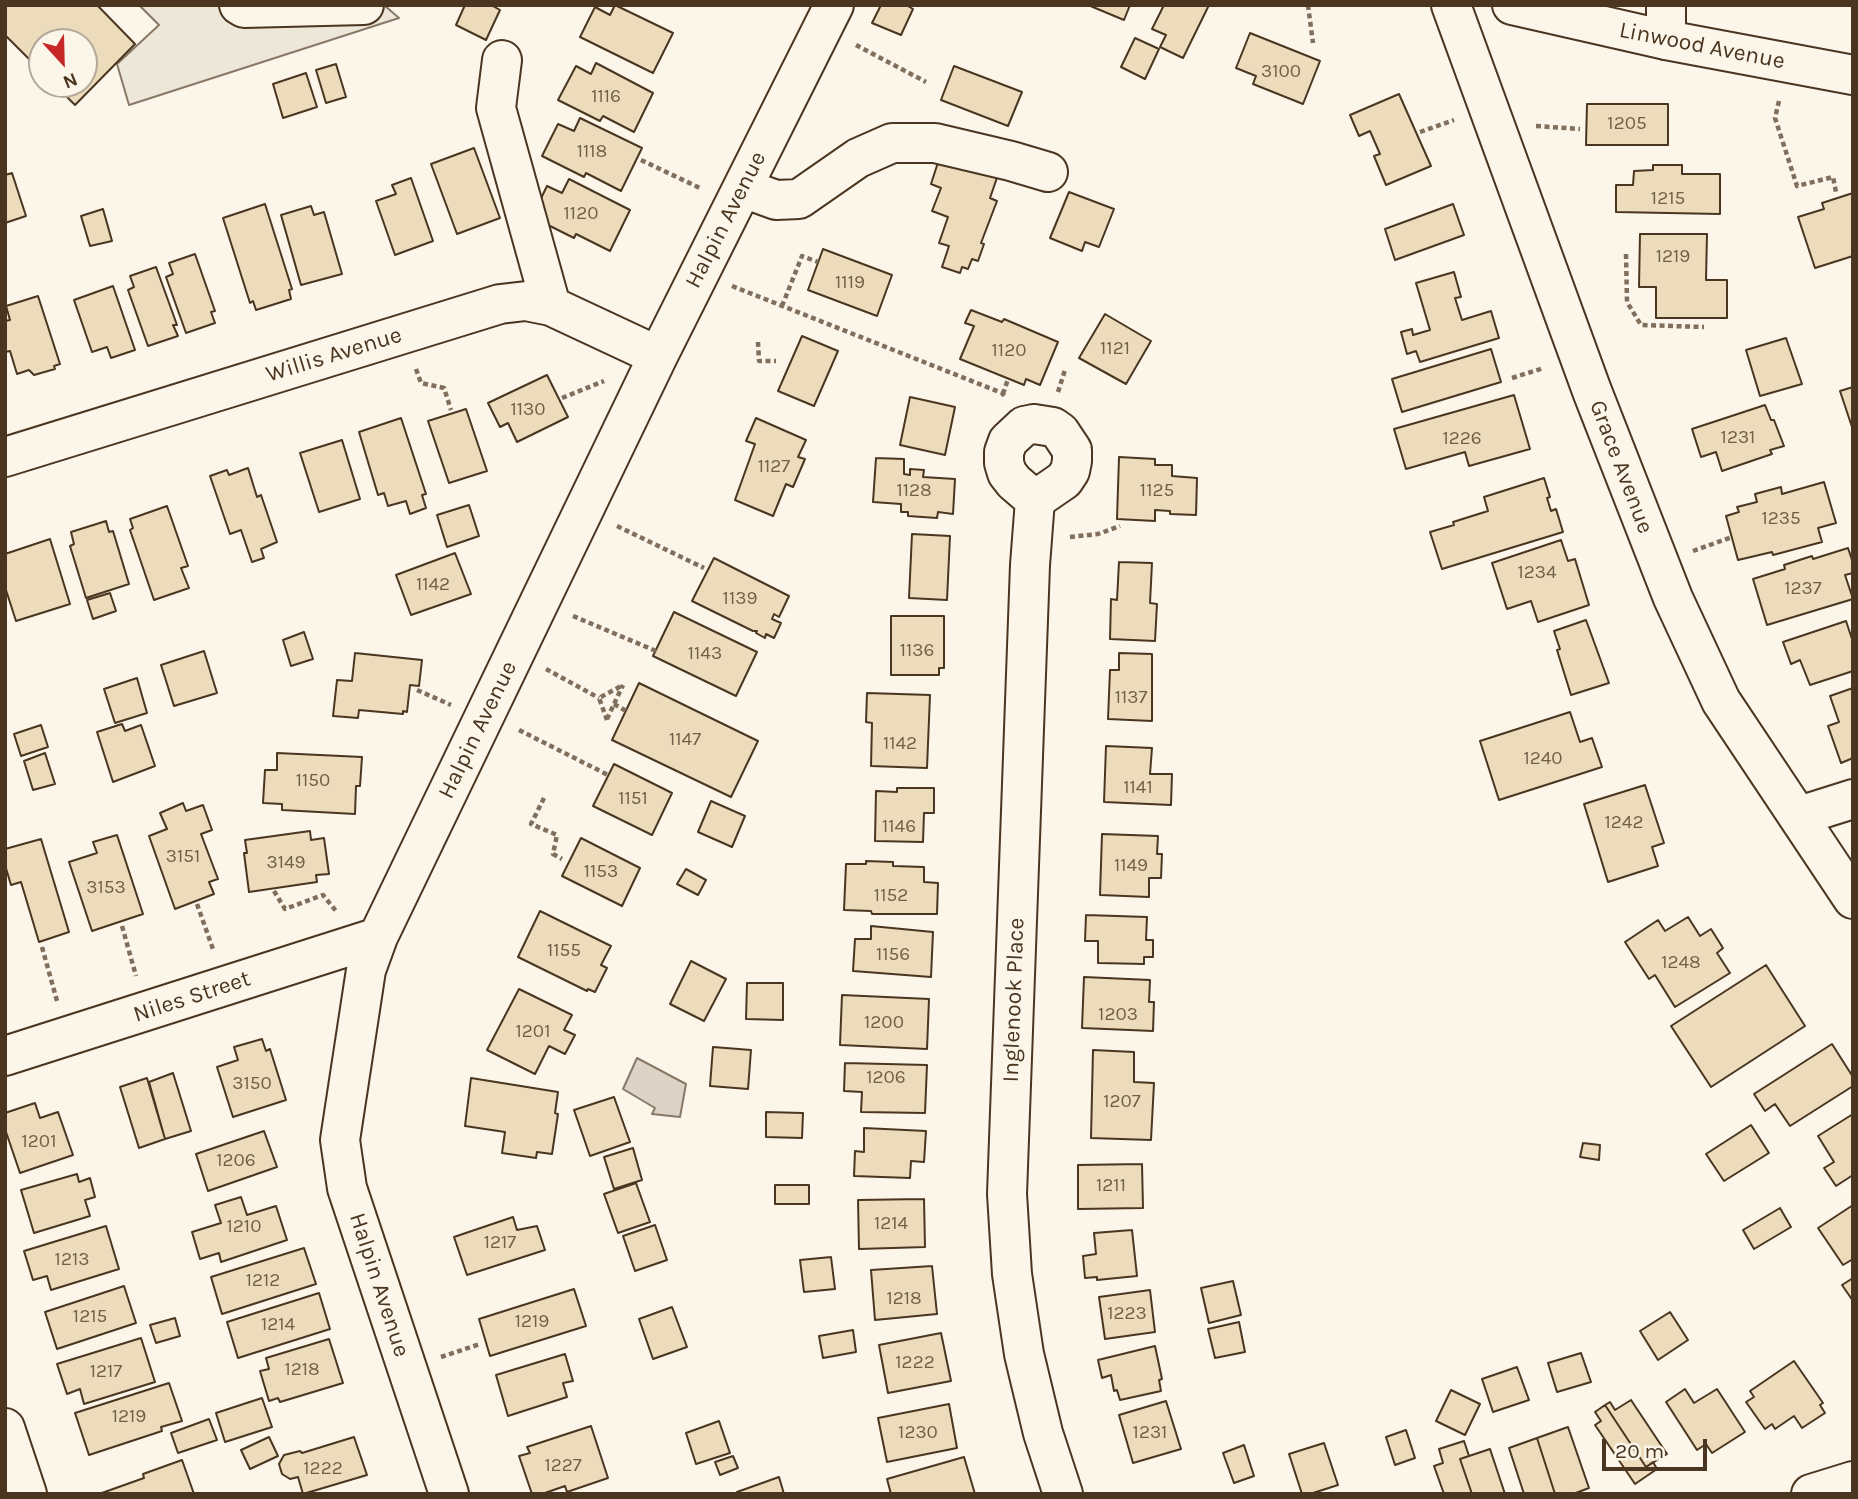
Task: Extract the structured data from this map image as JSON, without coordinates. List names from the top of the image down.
{
  "streets": {
    "street": [
      "Linwood Avenue",
      "Halpin Avenue",
      "Willis Avenue",
      "Grace Avenue",
      "Niles Street",
      "Inglenook Place"
    ]
  },
  "crossings": [
    ["Halpin Avenue", "Willis Avenue"],
    ["Halpin Avenue", "Niles Street"]
  ],
  "house_numbers": [
    "3100",
    "1116",
    "1205",
    "1118",
    "1215",
    "1120",
    "1219",
    "1119",
    "1121",
    "1120",
    "1130",
    "1231",
    "1226",
    "1127",
    "1128",
    "1125",
    "1235",
    "1234",
    "1142",
    "1237",
    "1139",
    "1136",
    "1143",
    "1137",
    "1147",
    "1142",
    "1240",
    "1150",
    "1141",
    "1151",
    "1242",
    "1146",
    "3151",
    "3149",
    "1149",
    "1153",
    "3153",
    "1152",
    "1155",
    "1156",
    "1248",
    "1203",
    "1200",
    "1201",
    "1206",
    "3150",
    "1207",
    "1201",
    "1206",
    "1211",
    "1214",
    "1210",
    "1217",
    "1213",
    "1212",
    "1218",
    "1223",
    "1215",
    "1219",
    "1214",
    "1222",
    "1218",
    "1217",
    "1219",
    "1230",
    "1231",
    "1227",
    "1222"
  ],
  "scale_bar": "20 m",
  "north": "bottom"
}
